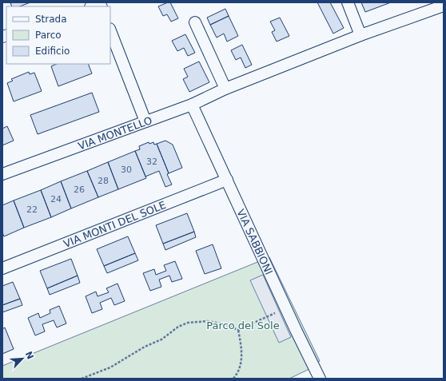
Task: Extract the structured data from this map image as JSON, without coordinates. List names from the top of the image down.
{
  "streets": {
    "street": ["VIA MONTELLO", "VIA MONTI DEL SOLE", "VIA SABBIONI"]
  },
  "crossings": [
    ["VIA MONTELLO", "VIA SABBIONI"],
    ["VIA MONTI DEL SOLE", "VIA SABBIONI"]
  ],
  "parks": ["Parco del Sole"],
  "house_numbers": [
    "32",
    "30",
    "28",
    "26",
    "24",
    "22"
  ],
  "legend": ["Strada", "Parco", "Edificio"],
  "north": "top right"
}
